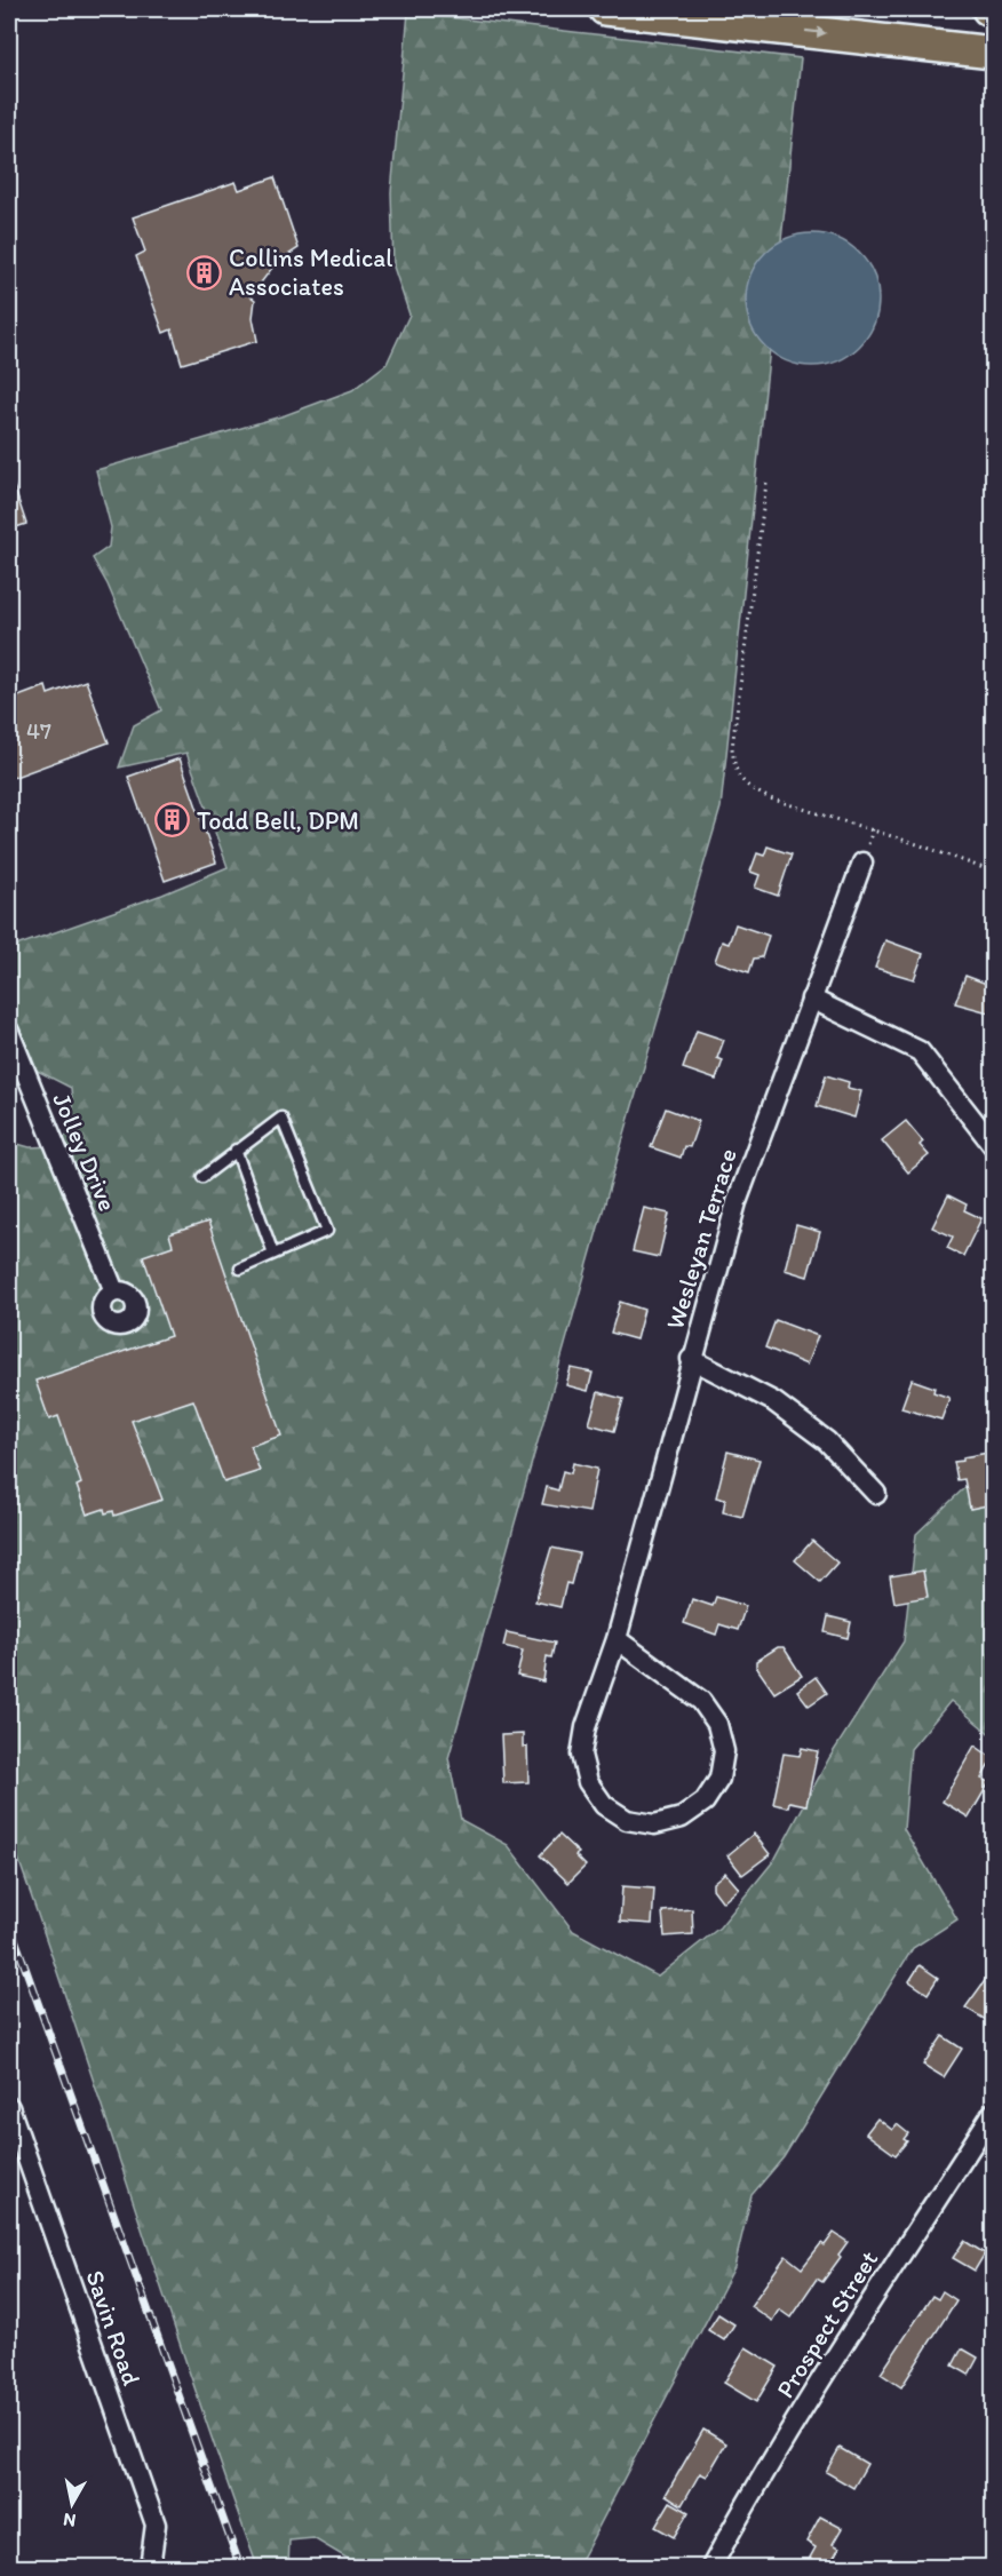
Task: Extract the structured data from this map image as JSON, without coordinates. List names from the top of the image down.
{
  "streets": {
    "street": [
      "Jolley Drive",
      "Wesleyan Terrace",
      "Prospect Street",
      "Savin Road"
    ]
  },
  "places": {
    "building": ["Collins Medical Associates", "Todd Bell, DPM"]
  },
  "house_numbers": ["47"],
  "north": "bottom"
}
